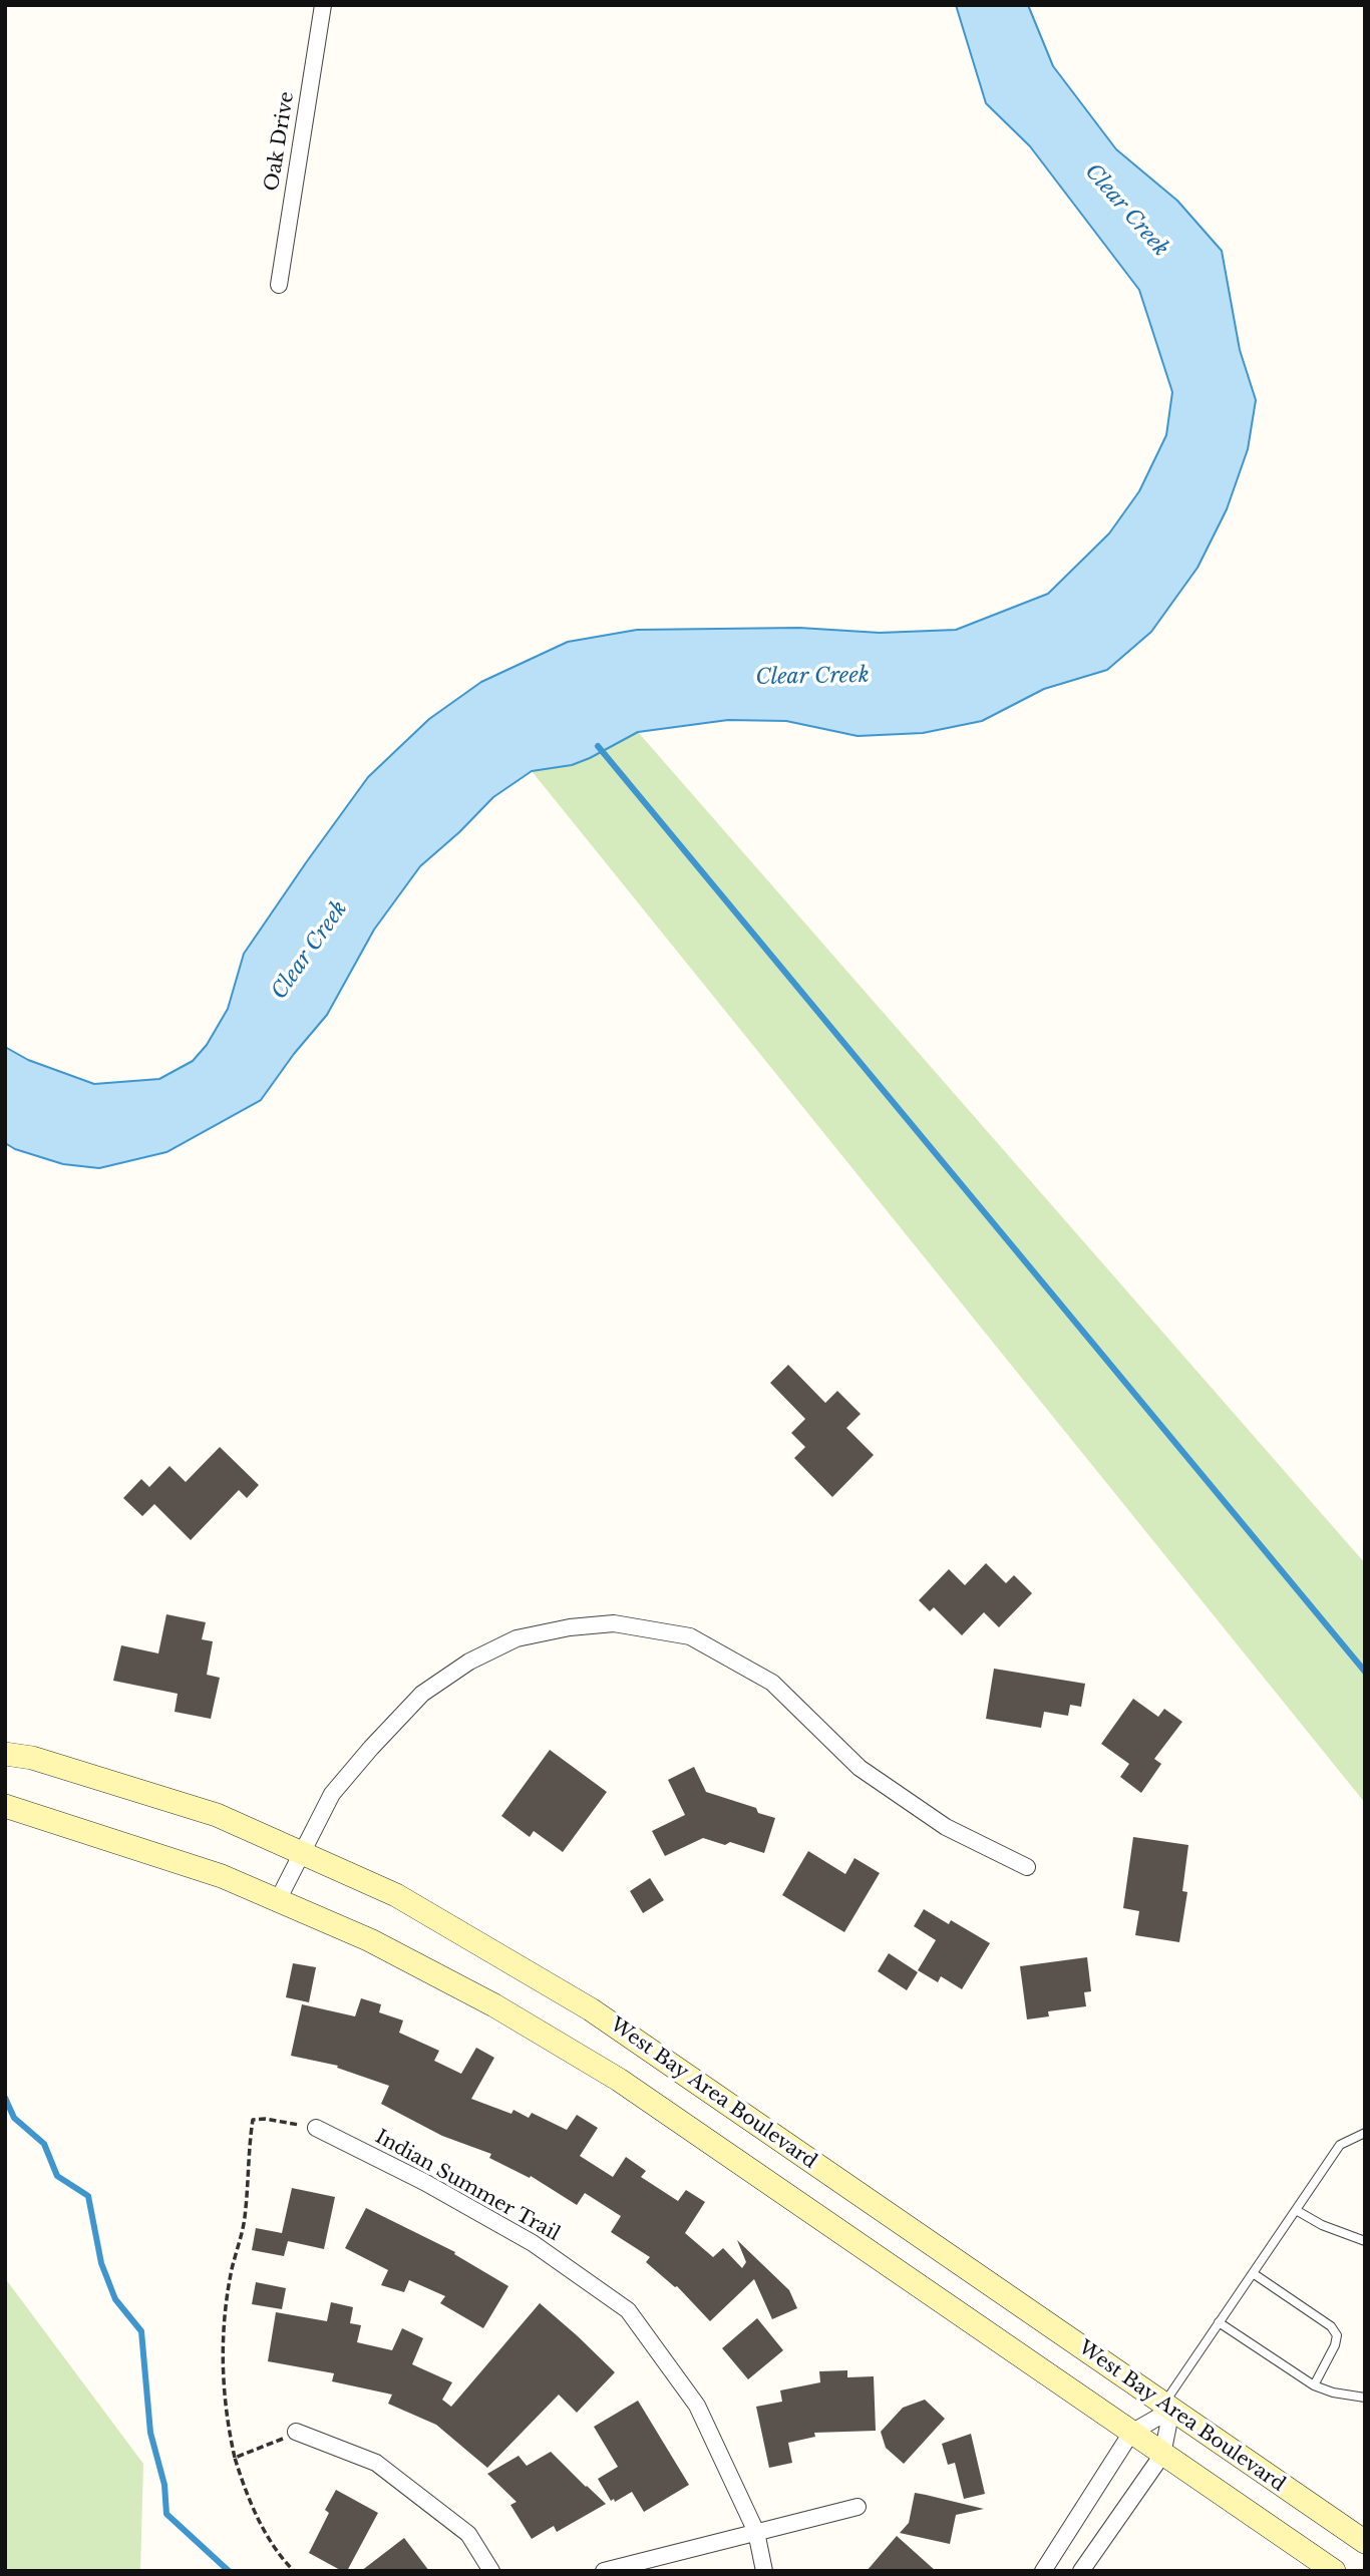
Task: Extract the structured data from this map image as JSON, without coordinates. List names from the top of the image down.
{
  "streets": {
    "main road": ["West Bay Area Boulevard"],
    "street": ["Oak Drive", "Indian Summer Trail"]
  },
  "water": ["Clear Creek"]
}
